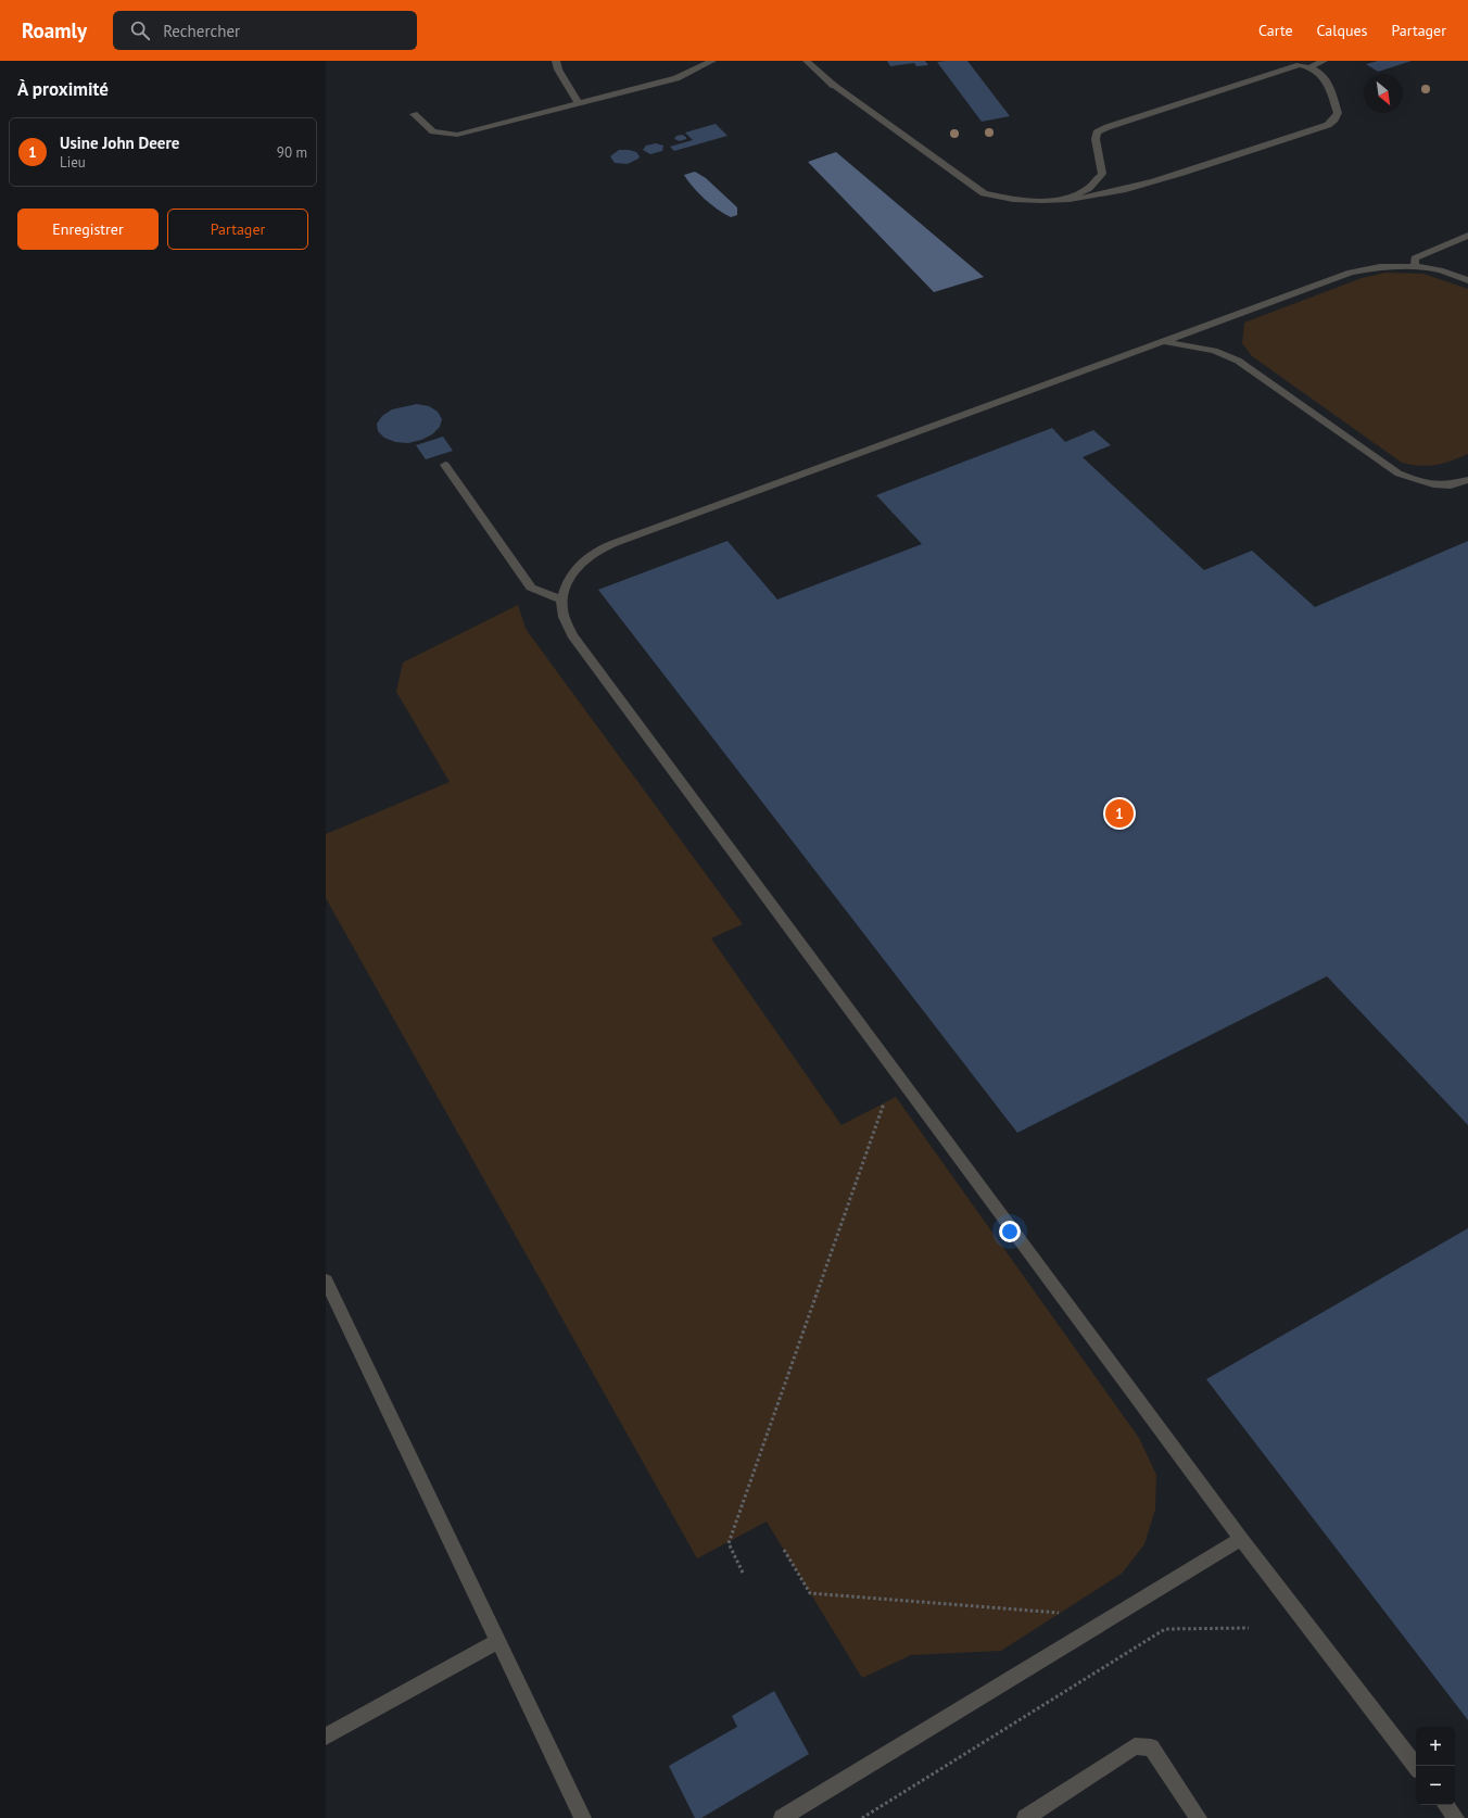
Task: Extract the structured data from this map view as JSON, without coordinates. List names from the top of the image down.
{
  "north": "bottom right",
  "page": {
    "header": "Roamly",
    "search": "Rechercher",
    "nav": ["Carte", "Calques", "Partager"],
    "heading": "À proximité",
    "list": [
      {
        "mark": "1",
        "name": "Usine John Deere",
        "note": "Lieu",
        "value": "90 m"
      }
    ],
    "buttons": ["Enregistrer", "Partager"],
    "pins": "1",
    "map_buttons": ["+", "−"]
  }
}
